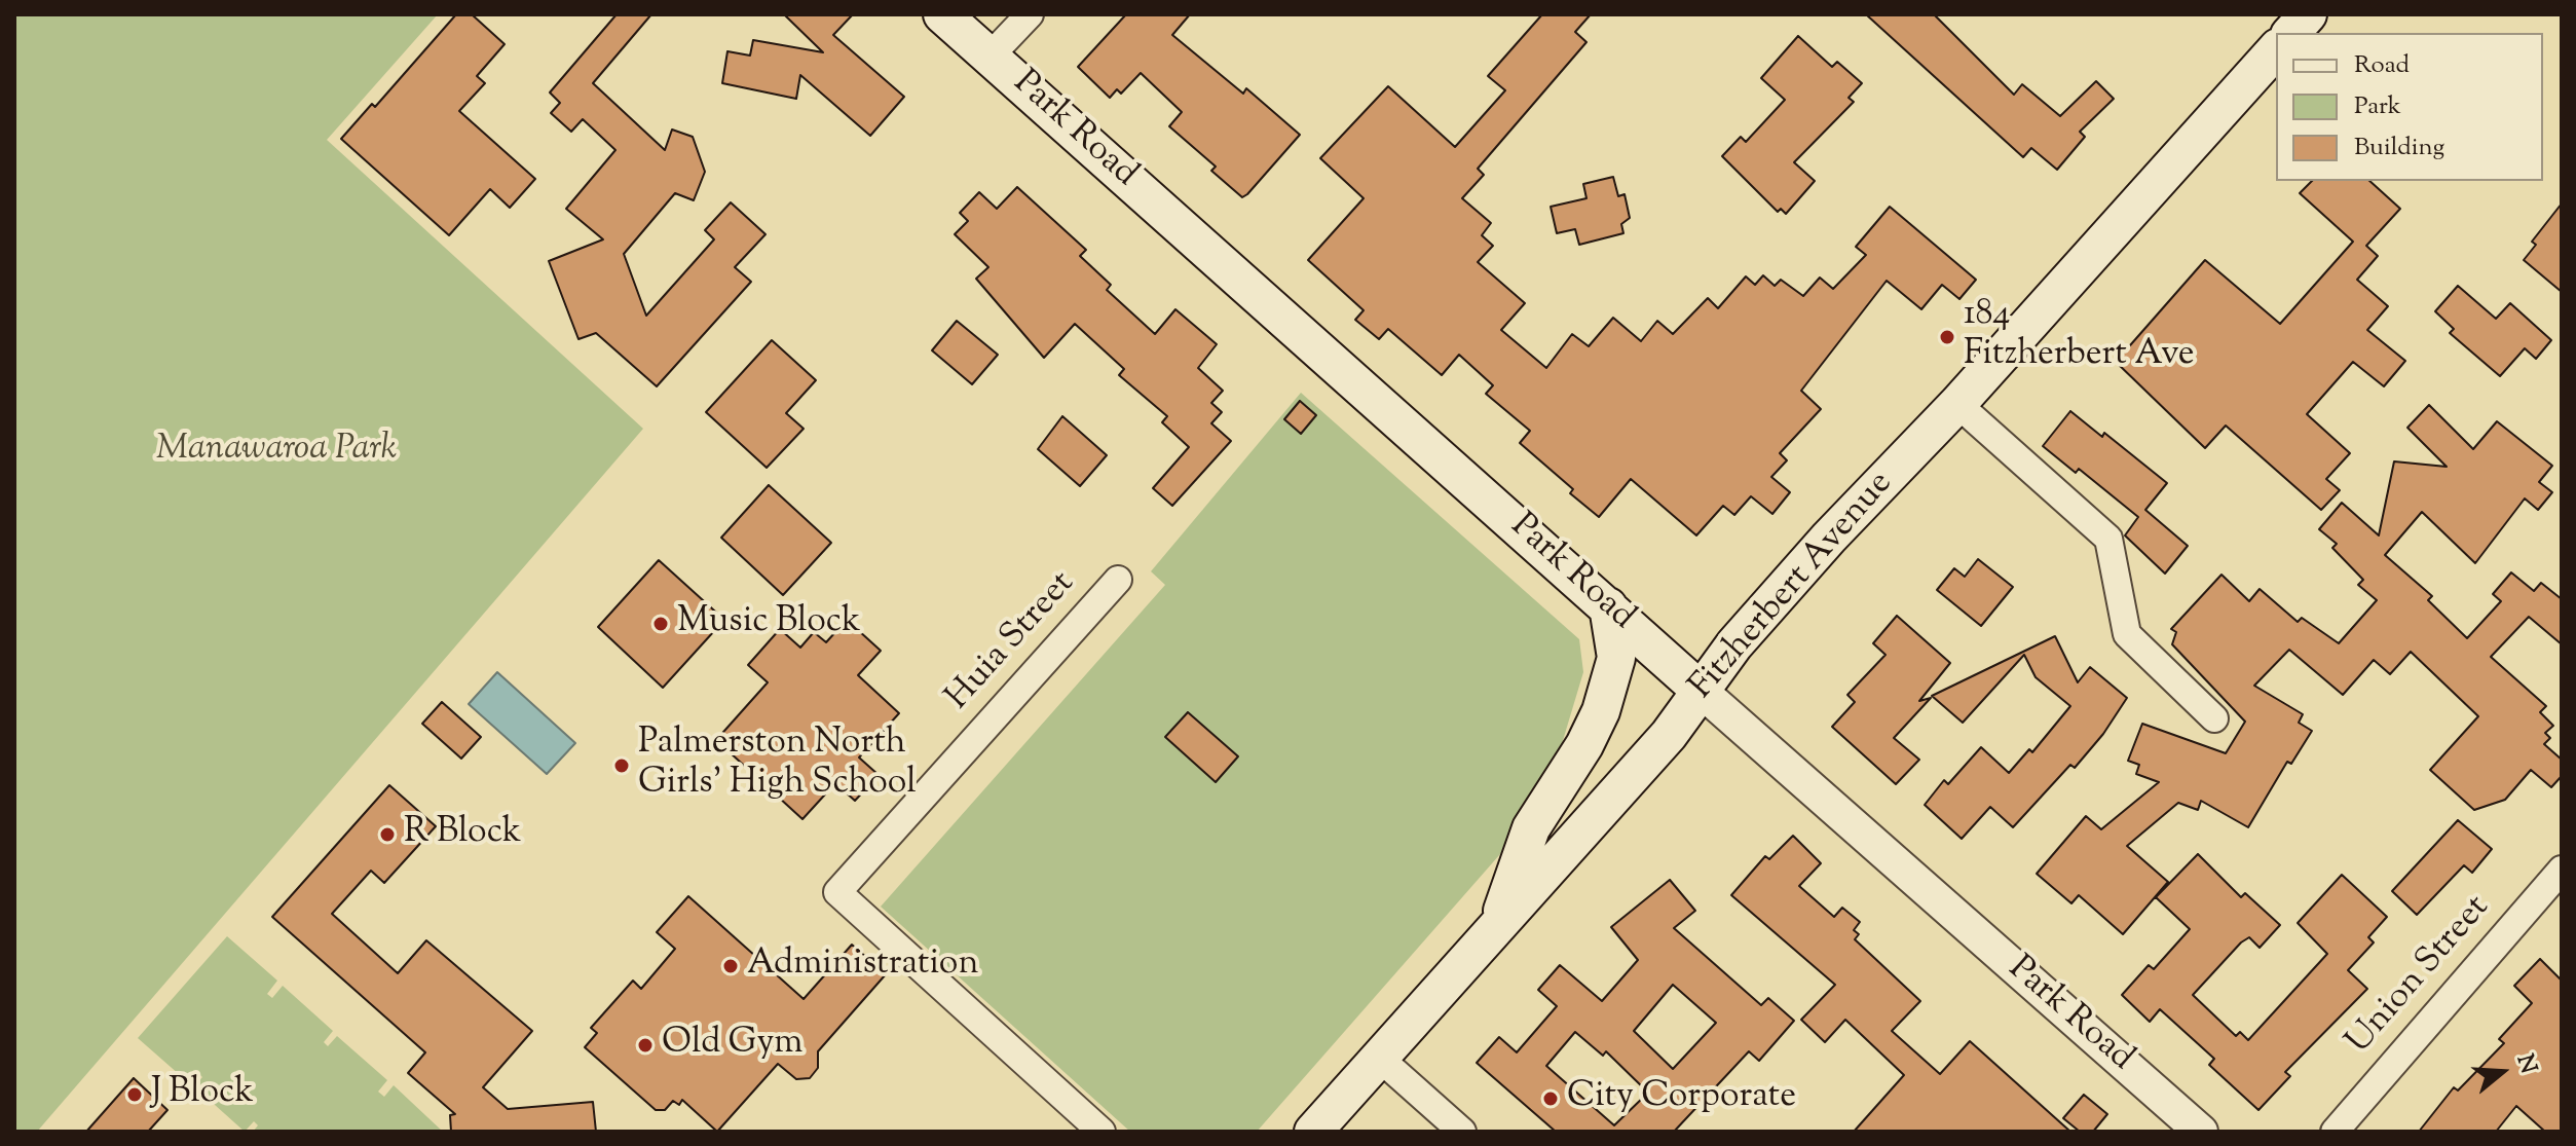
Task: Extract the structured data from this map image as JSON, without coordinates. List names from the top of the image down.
{
  "streets": {
    "main road": ["Park Road", "Fitzherbert Avenue"],
    "street": ["Huia Street", "Union Street"]
  },
  "crossings": [
    ["Park Road", "Fitzherbert Avenue"]
  ],
  "parks": ["Manawaroa Park"],
  "places": [
    "184 Fitzherbert Ave",
    "Music Block",
    "Palmerston North Girls' High School",
    "R Block",
    "Administration",
    "Old Gym",
    "J Block",
    "City Corporate"
  ],
  "legend": ["Road", "Park", "Building"],
  "north": "right"
}
